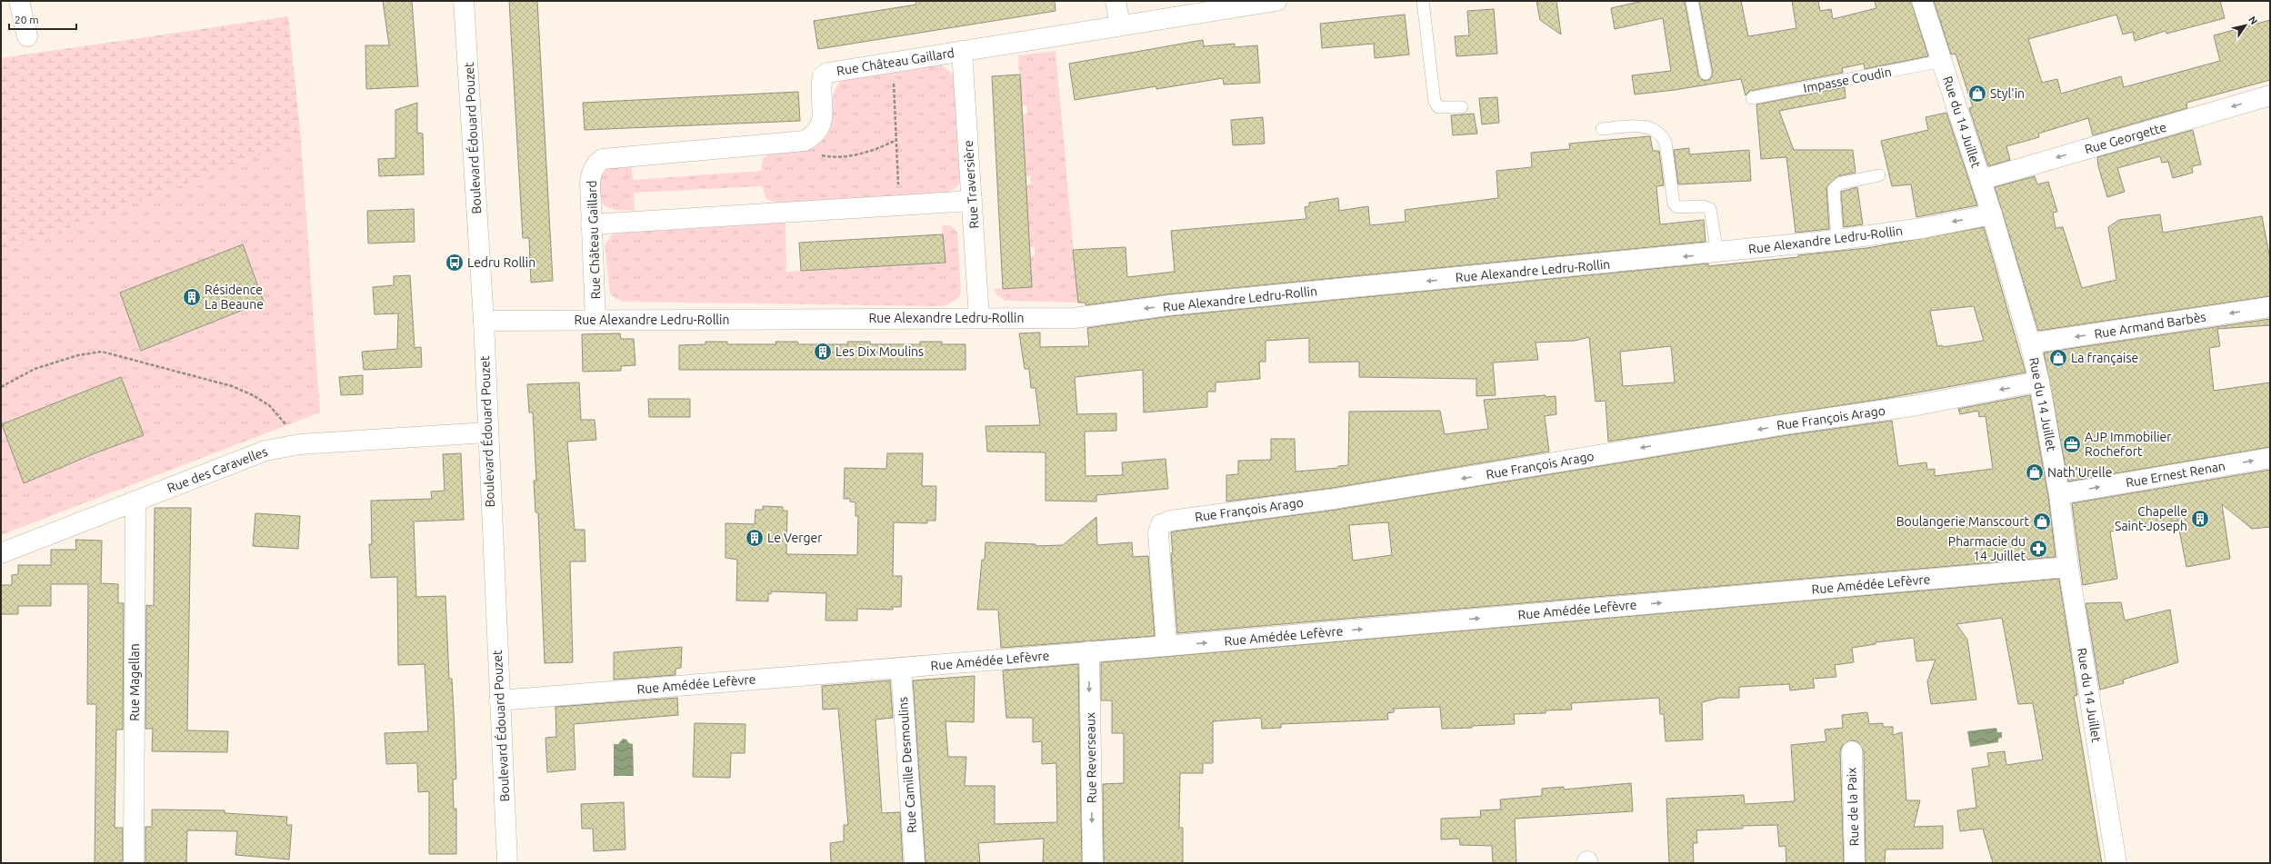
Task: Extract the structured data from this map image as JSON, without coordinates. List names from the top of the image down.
{
  "streets": {
    "street": [
      "Rue Château Gaillard",
      "Rue du 14 Juillet",
      "Boulevard Édouard Pouzet",
      "Rue Georgette",
      "Rue Traversière",
      "Rue Alexandre Ledru-Rollin",
      "Rue Armand Barbès",
      "Rue François Arago",
      "Rue des Caravelles",
      "Rue Ernest Renan",
      "Rue Amédée Lefèvre",
      "Rue Magellan",
      "Rue Reverseaux",
      "Rue Camille Desmoulins",
      "Rue de la Paix"
    ],
    "lane": ["Impasse Coudin"]
  },
  "crossings": [
    ["Rue Château Gaillard", "Rue Traversière"],
    ["Rue Château Gaillard", "Rue Alexandre Ledru-Rollin"],
    ["Impasse Coudin", "Rue du 14 Juillet"],
    ["Rue du 14 Juillet", "Rue Georgette"],
    ["Rue du 14 Juillet", "Rue Alexandre Ledru-Rollin"],
    ["Rue du 14 Juillet", "Rue Armand Barbès"],
    ["Rue du 14 Juillet", "Rue François Arago"],
    ["Rue du 14 Juillet", "Rue Ernest Renan"],
    ["Rue du 14 Juillet", "Rue Amédée Lefèvre"],
    ["Boulevard Édouard Pouzet", "Rue Alexandre Ledru-Rollin"],
    ["Boulevard Édouard Pouzet", "Rue des Caravelles"],
    ["Boulevard Édouard Pouzet", "Rue Amédée Lefèvre"],
    ["Rue Traversière", "Rue Alexandre Ledru-Rollin"],
    ["Rue François Arago", "Rue Amédée Lefèvre"],
    ["Rue des Caravelles", "Rue Magellan"],
    ["Rue Amédée Lefèvre", "Rue Reverseaux"],
    ["Rue Amédée Lefèvre", "Rue Camille Desmoulins"]
  ],
  "one_way": [
    "Rue Georgette",
    "Rue Alexandre Ledru-Rollin",
    "Rue Armand Barbès",
    "Rue François Arago",
    "Rue Ernest Renan",
    "Rue Amédée Lefèvre",
    "Rue Reverseaux"
  ],
  "places": {
    "shop": [
      "Styl'in",
      "La française",
      "Nath'Urelle",
      "Boulangerie Manscourt"
    ],
    "bus stop": ["Ledru Rollin"],
    "building": [
      "Résidence La Beaune",
      "Les Dix Moulins",
      "Chapelle Saint-Joseph",
      "Le Verger"
    ],
    "office": ["AJP Immobilier Rochefort"],
    "pharmacy": ["Pharmacie du 14 Juillet"]
  },
  "scale_bar": "20 m",
  "north": "top right"
}
